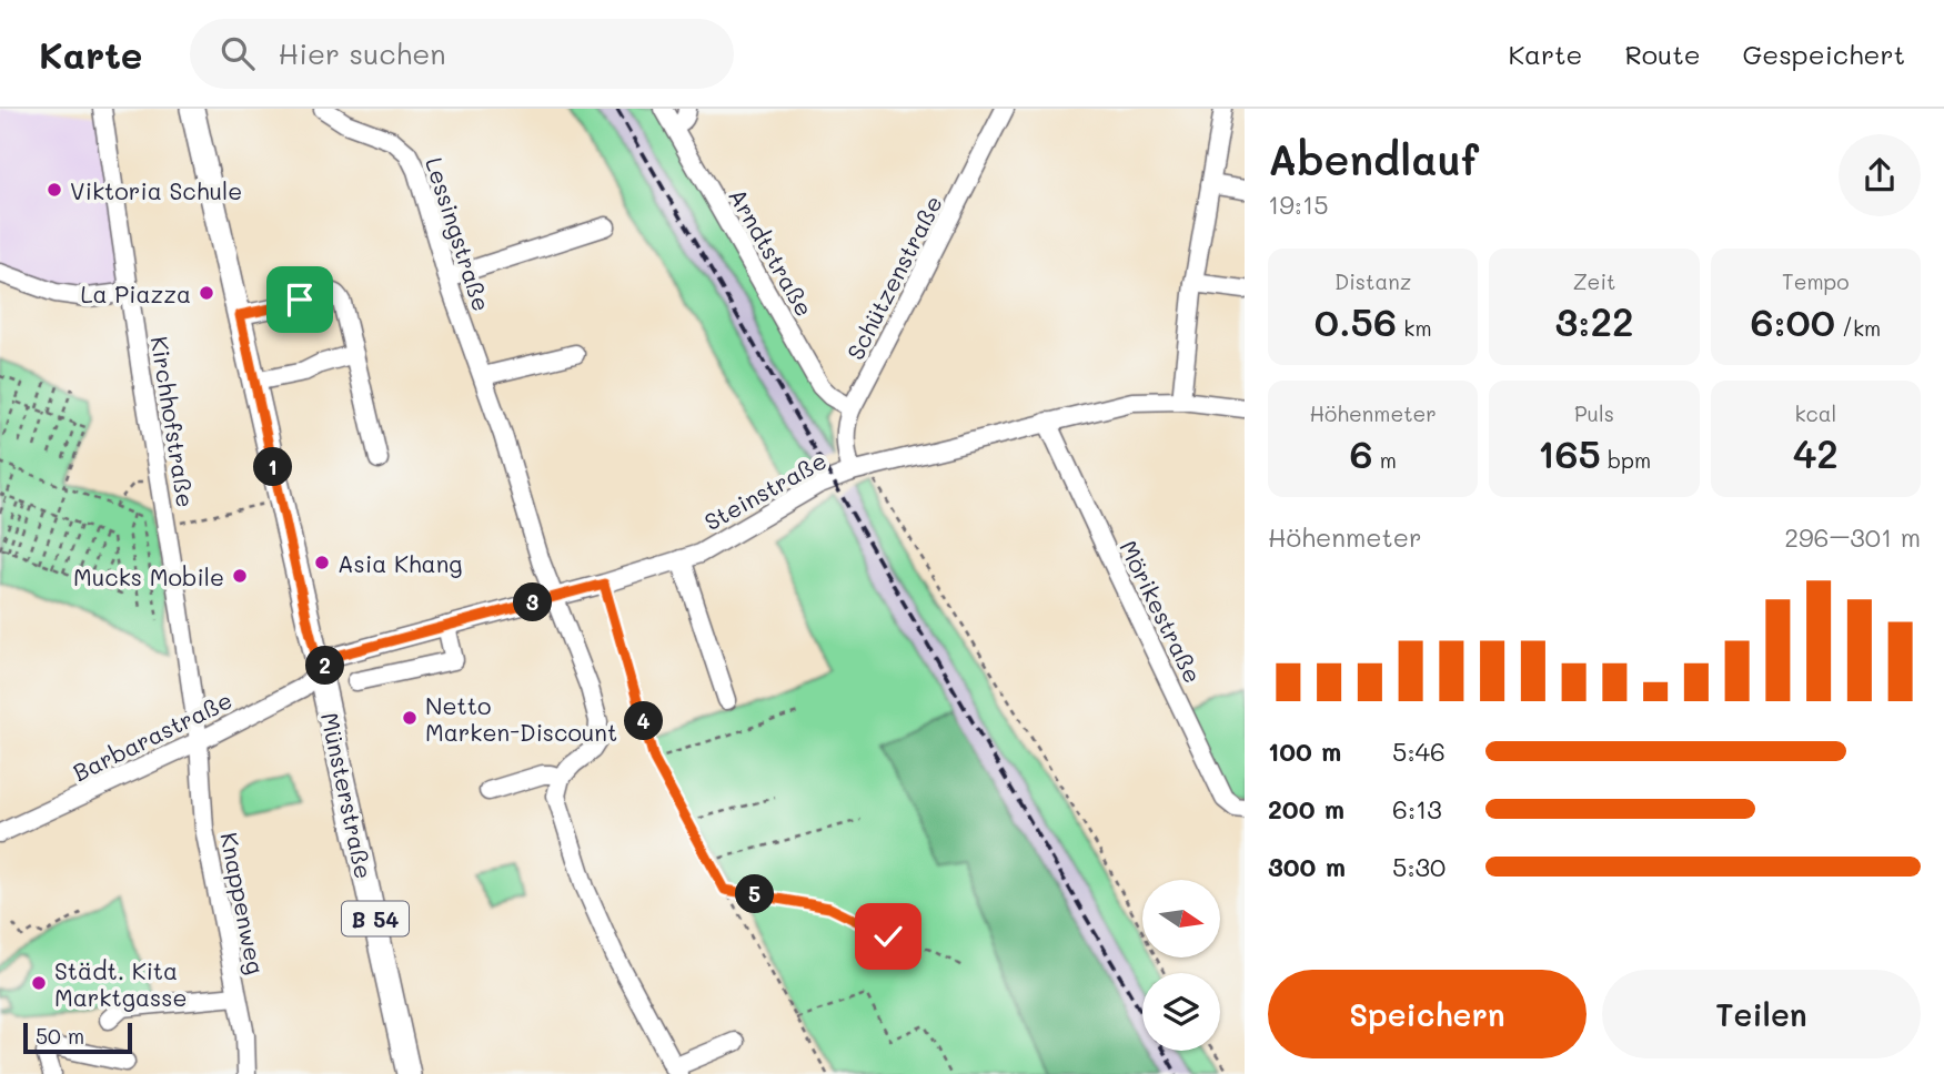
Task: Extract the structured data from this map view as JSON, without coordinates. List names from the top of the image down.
{
  "streets": {
    "main road": ["Münsterstraße", "B 54"],
    "street": [
      "Lessingstraße",
      "Arndtstraße",
      "Schützenstraße",
      "Kirchhofstraße",
      "Steinstraße",
      "Mörikestraße",
      "Barbarastraße",
      "Knappenweg"
    ]
  },
  "crossings": [
    ["Lessingstraße", "Steinstraße"],
    ["Arndtstraße", "Schützenstraße"],
    ["Schützenstraße", "Steinstraße"],
    ["Kirchhofstraße", "Barbarastraße"],
    ["Kirchhofstraße", "Knappenweg"],
    ["Steinstraße", "Mörikestraße"],
    ["Steinstraße", "Barbarastraße"],
    ["Steinstraße", "Münsterstraße"],
    ["Barbarastraße", "Münsterstraße"],
    ["Barbarastraße", "Knappenweg"]
  ],
  "places": [
    "Viktoria Schule",
    "La Piazza",
    "Asia Khang",
    "Mucks Mobile",
    "Netto Marken-Discount",
    "Städt. Kita Marktgasse"
  ],
  "scale_bar": "50 m",
  "north": "right",
  "page": {
    "header": "Karte",
    "search": "Hier suchen",
    "nav": ["Karte", "Route", "Gespeichert"],
    "heading": ["Abendlauf", "19:15"],
    "stats": [
      ["Distanz", "0.56 km"],
      ["Zeit", "3:22"],
      ["Tempo", "6:00 /km"],
      ["Höhenmeter", "6 m"],
      ["Puls", "165 bpm"],
      ["kcal", "42"]
    ],
    "pins": [
      "1",
      "3",
      "2",
      "4",
      "5"
    ],
    "chart": ["Höhenmeter", "296–301 m"],
    "list": [
      {
        "name": "100 m",
        "note": "5:46"
      },
      {
        "name": "200 m",
        "note": "6:13"
      },
      {
        "name": "300 m",
        "note": "5:30"
      }
    ],
    "buttons": ["Speichern", "Teilen"],
    "scale": "50 m"
  }
}
